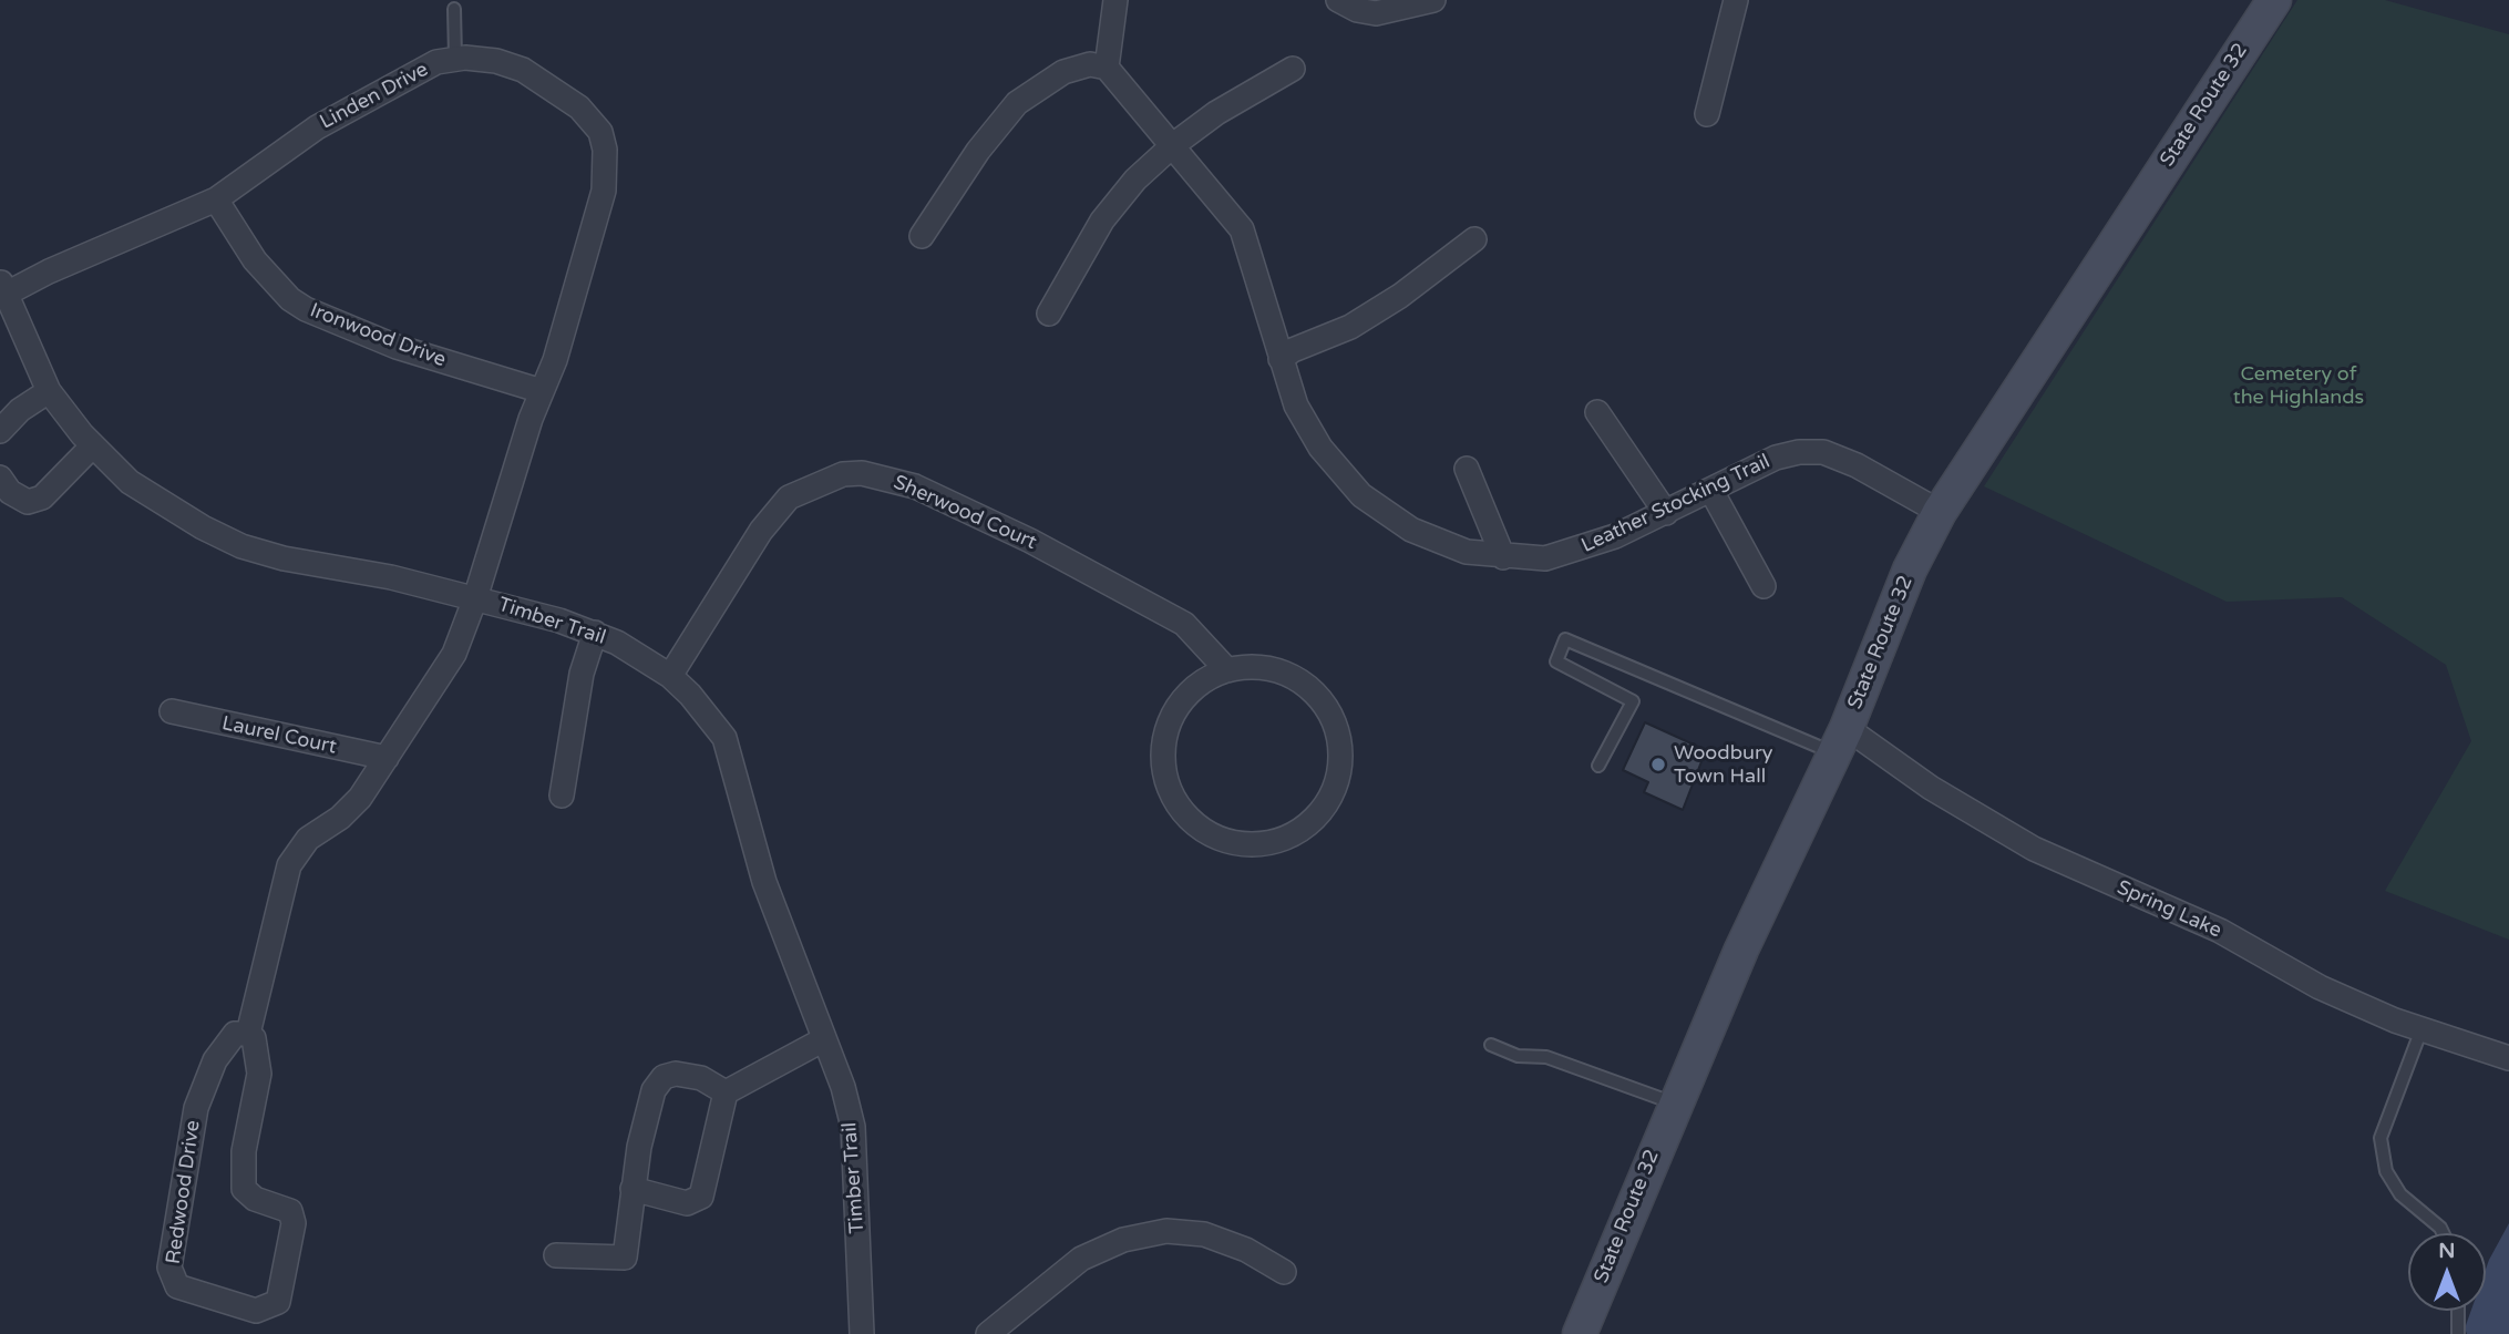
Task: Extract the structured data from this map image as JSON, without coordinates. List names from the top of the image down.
{
  "streets": {
    "main road": ["State Route 32"],
    "street": [
      "Linden Drive",
      "Ironwood Drive",
      "Leather Stocking Trail",
      "Sherwood Court",
      "Timber Trail",
      "Laurel Court",
      "Spring Lake",
      "Redwood Drive"
    ]
  },
  "crossings": [
    ["Linden Drive", "Ironwood Drive"],
    ["Linden Drive", "Timber Trail"],
    ["State Route 32", "Leather Stocking Trail"],
    ["State Route 32", "Spring Lake"],
    ["Sherwood Court", "Timber Trail"]
  ],
  "parks": ["Cemetery of the Highlands"],
  "places": ["Woodbury Town Hall"],
  "north": "top"
}
